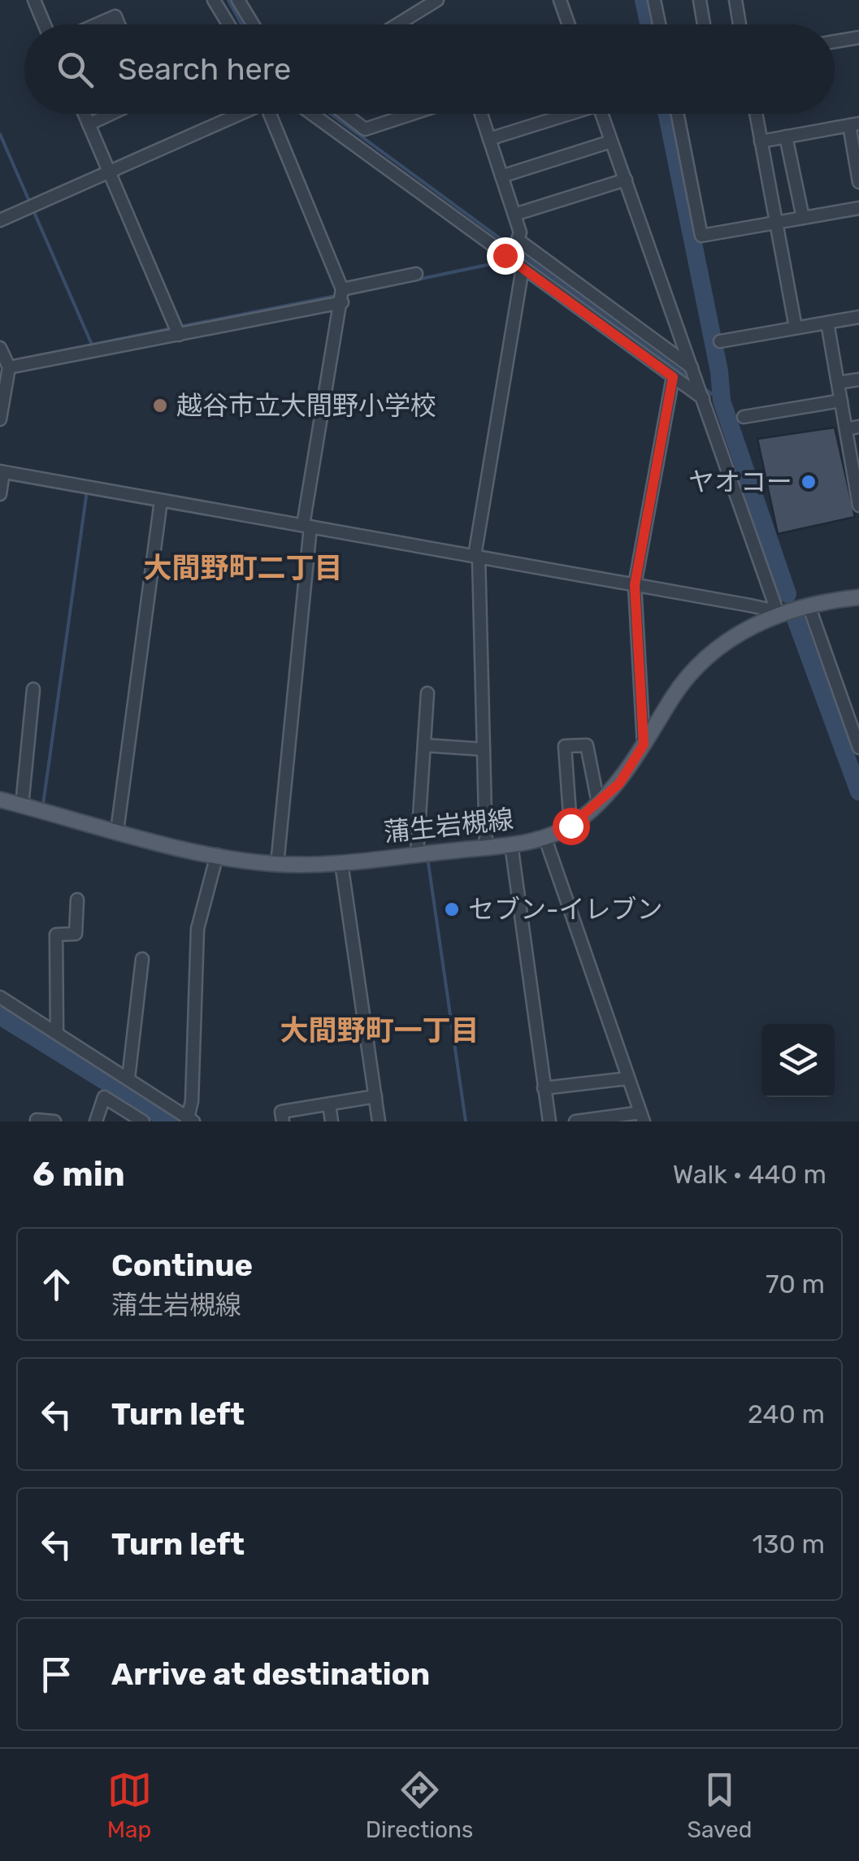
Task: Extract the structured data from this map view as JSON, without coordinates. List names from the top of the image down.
{
  "streets": {
    "main road": ["蒲生岩槻線"]
  },
  "districts": ["大間野町二丁目", "大間野町一丁目"],
  "places": ["越谷市立大間野小学校", "ヤオコー", "セブン-イレブン"],
  "page": {
    "search": "Search here",
    "heading": ["6 min", "Walk · 440 m"],
    "list": [
      ["Continue", "蒲生岩槻線", "70 m"],
      ["Turn left", "240 m"],
      ["Turn left", "130 m"],
      "Arrive at destination"
    ],
    "nav": ["Map", "Directions", "Saved"]
  }
}
